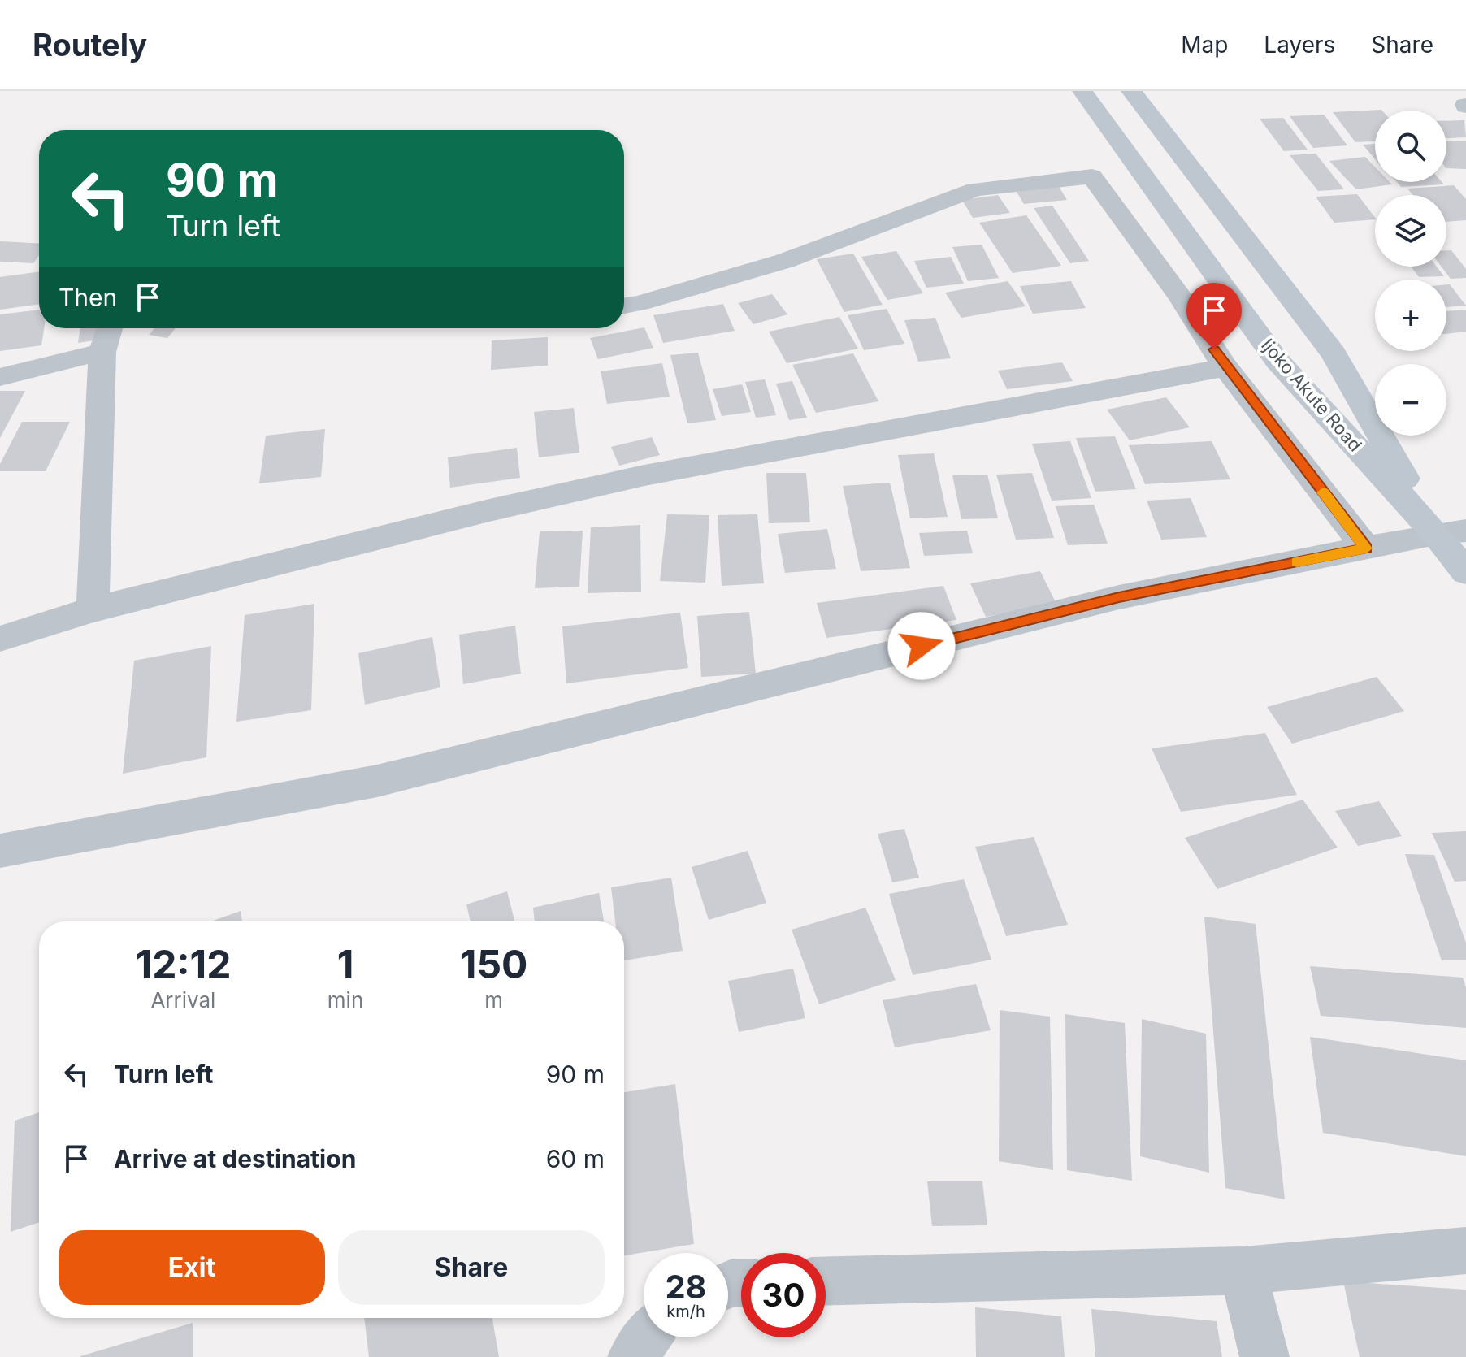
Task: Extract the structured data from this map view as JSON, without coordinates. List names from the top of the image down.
{
  "streets": {
    "main road": ["Ijoko Akute Road"]
  },
  "page": {
    "header": "Routely",
    "nav": ["Map", "Layers", "Share"],
    "map_buttons": ["+", "−"],
    "turn": ["90 m", "Turn left"],
    "then": "Then",
    "eta": [
      "12:12",
      "Arrival",
      "1",
      "min",
      "150",
      "m"
    ],
    "list": [
      {
        "name": "Turn left",
        "value": "90 m"
      },
      {
        "name": "Arrive at destination",
        "value": "60 m"
      }
    ],
    "buttons": ["Exit", "Share"],
    "speed": "28 km/h",
    "limit": "30"
  }
}
